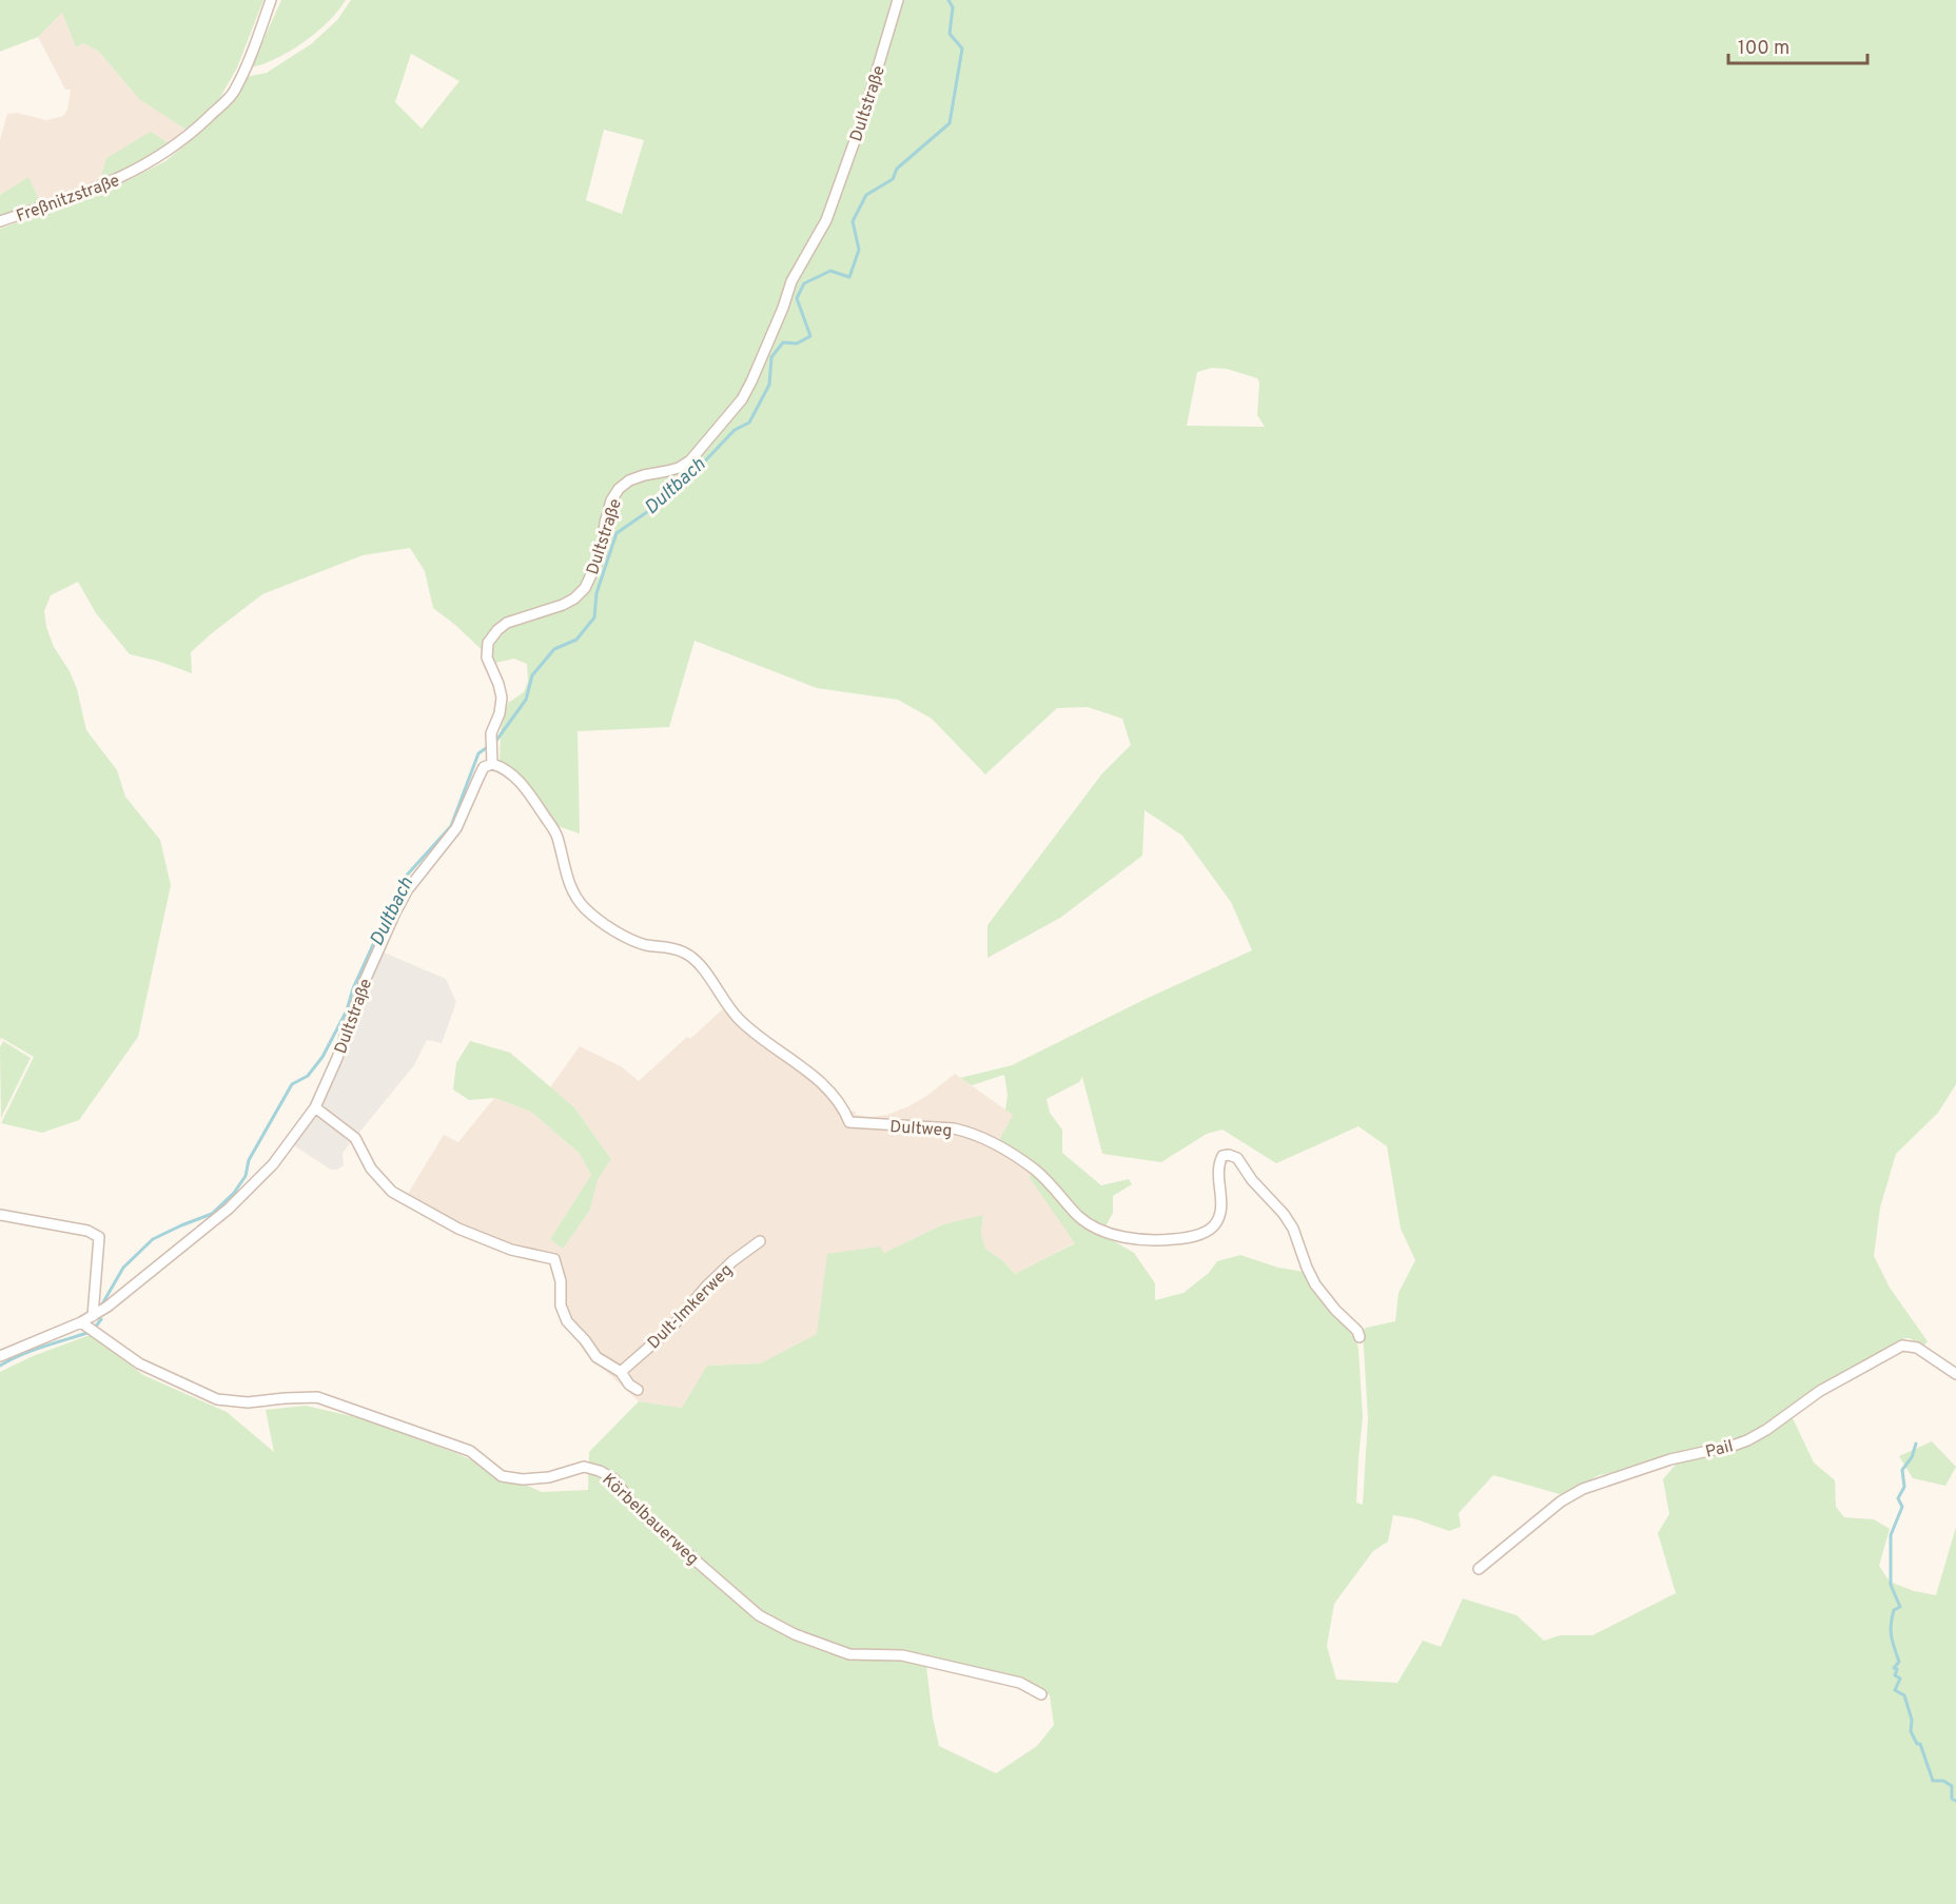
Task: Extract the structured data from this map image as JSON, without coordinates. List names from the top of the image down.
{
  "streets": {
    "street": [
      "Dultstraße",
      "Freßnitzstraße",
      "Dultweg",
      "Dult-Imkerweg",
      "Pail",
      "Körbelbauerweg"
    ]
  },
  "crossings": [
    ["Dultstraße", "Dultweg"],
    ["Dultstraße", "Körbelbauerweg"]
  ],
  "water": ["Dultbach"],
  "scale_bar": "100 m"
}
